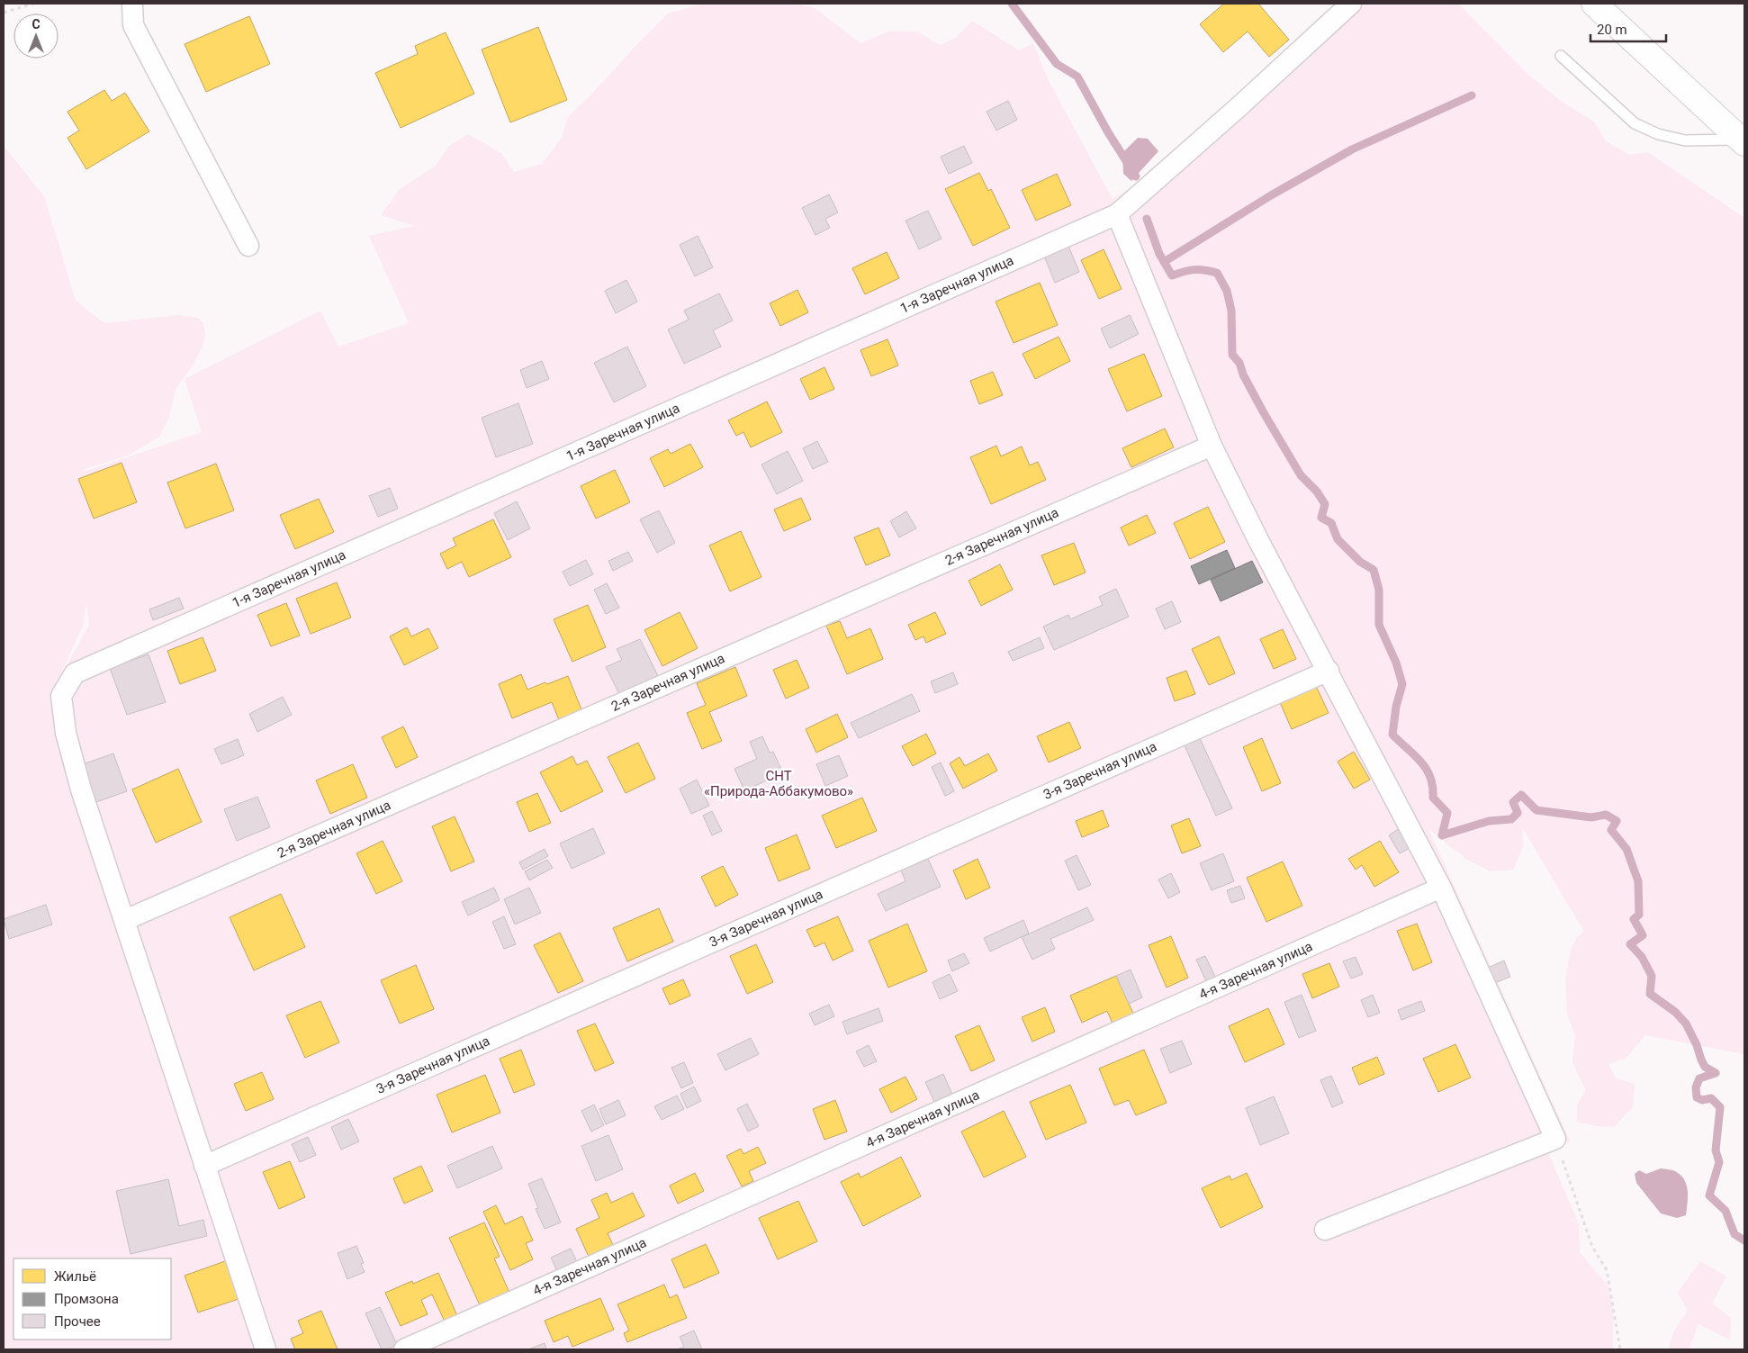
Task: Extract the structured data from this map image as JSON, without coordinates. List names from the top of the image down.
{
  "streets": {
    "street": [
      "1-я Заречная улица",
      "2-я Заречная улица",
      "3-я Заречная улица",
      "4-я Заречная улица"
    ]
  },
  "crossings": [
    ["1-я Заречная улица", "2-я Заречная улица"],
    ["1-я Заречная улица", "3-я Заречная улица"]
  ],
  "parks": ["СНТ «Природа-Аббакумово»"],
  "legend": ["Жильё", "Промзона", "Прочее"],
  "scale_bar": "20 m",
  "north": "top"
}
